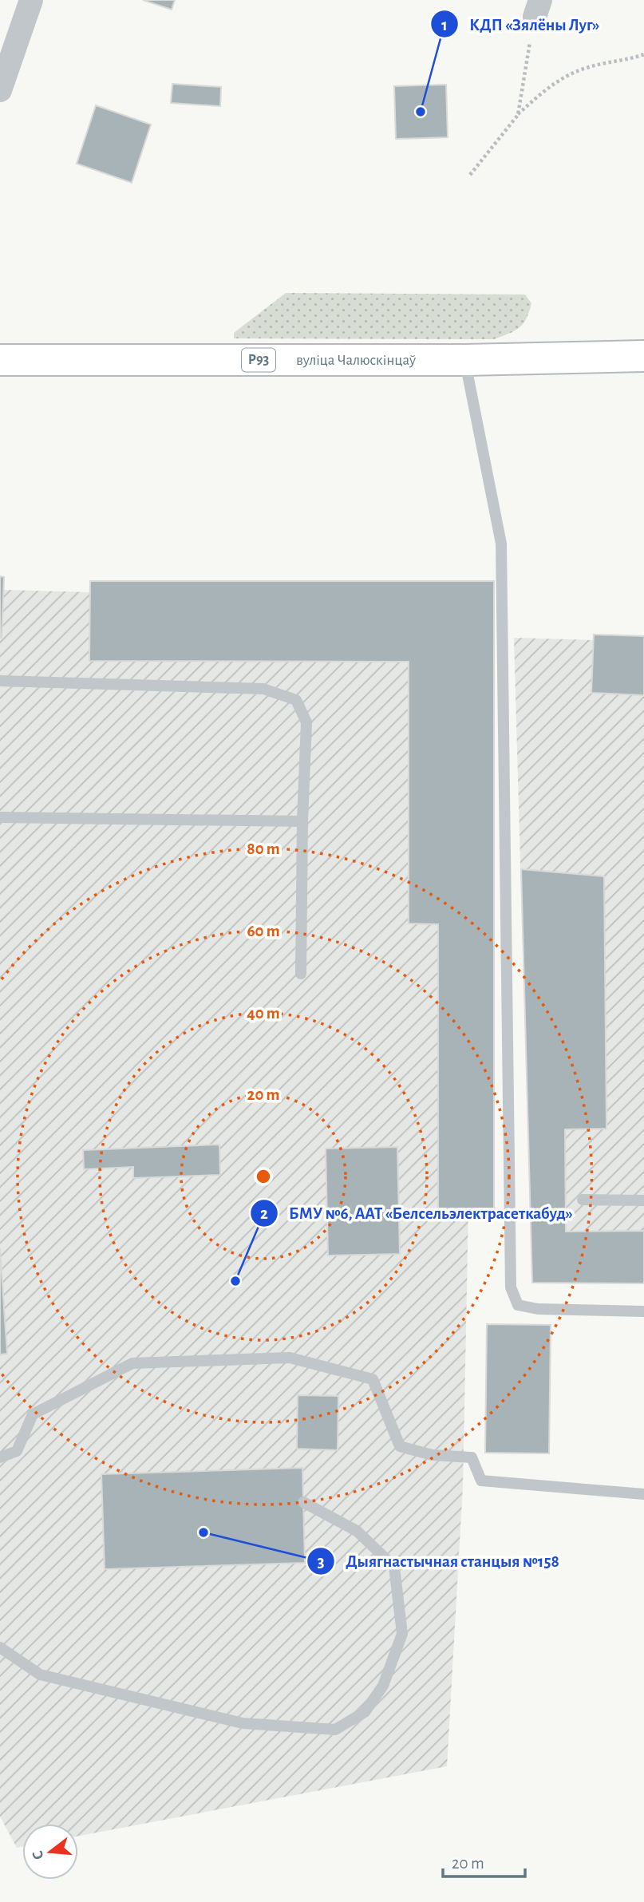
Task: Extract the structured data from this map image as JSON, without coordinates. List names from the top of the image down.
{
  "streets": {
    "main road": ["Р93", "вуліца Чалюскінцаў"]
  },
  "places": ["КДП «Зялёны Луг»", "БМУ №6, ААТ «Белсельэлектрасеткабуд»", "Дыягнастычная станцыя №158"],
  "scale_bar": "20 m",
  "north": "left",
  "rings": [
    "80 m",
    "60 m",
    "40 m",
    "20 m"
  ]
}
